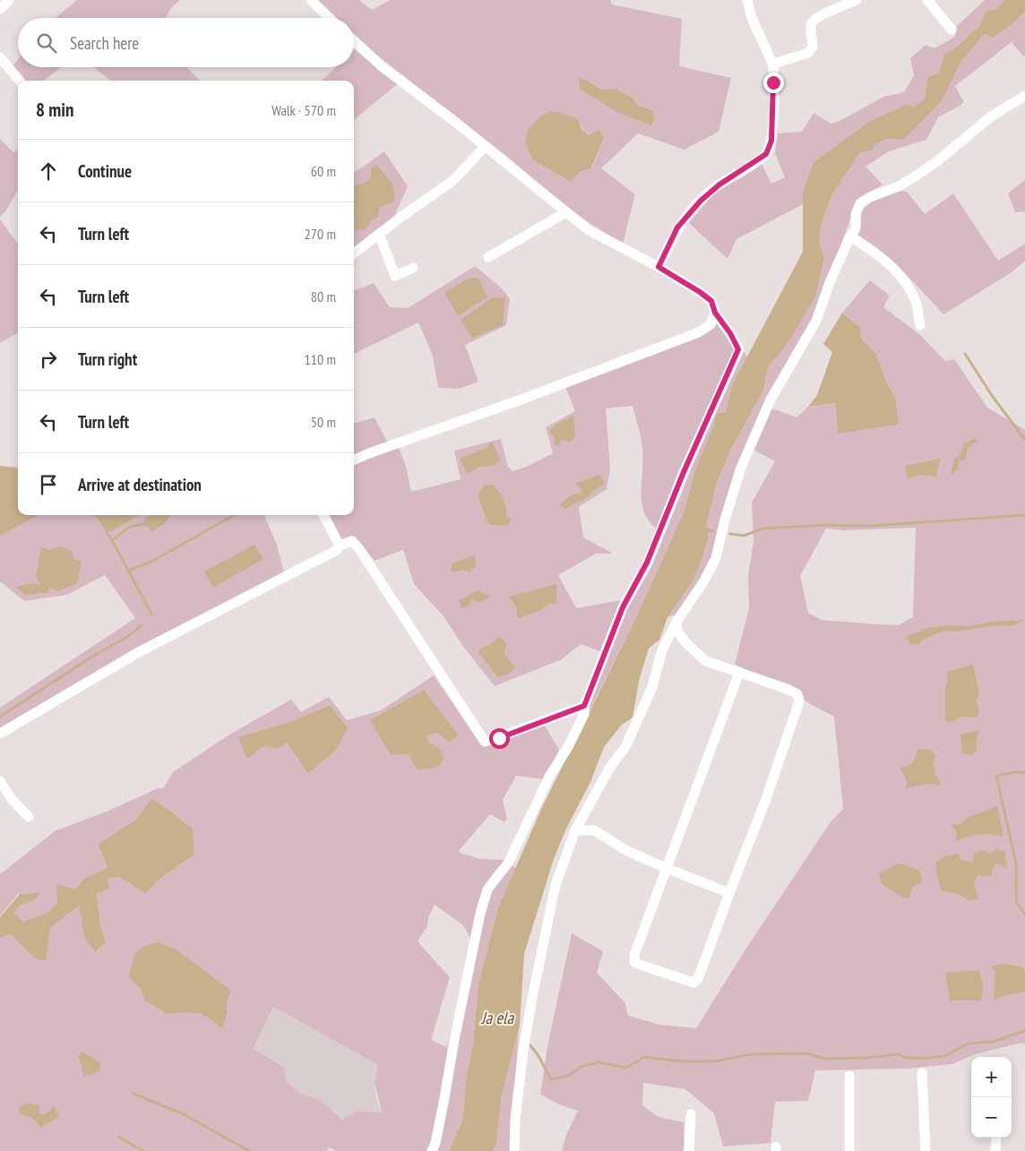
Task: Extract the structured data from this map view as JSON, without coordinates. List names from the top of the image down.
{
  "water": ["Ja ela"],
  "page": {
    "search": "Search here",
    "heading": ["8 min", "Walk · 570 m"],
    "list": [
      ["Continue", "60 m"],
      ["Turn left", "270 m"],
      ["Turn left", "80 m"],
      ["Turn right", "110 m"],
      ["Turn left", "50 m"],
      "Arrive at destination"
    ],
    "map_buttons": ["+", "−"]
  }
}
